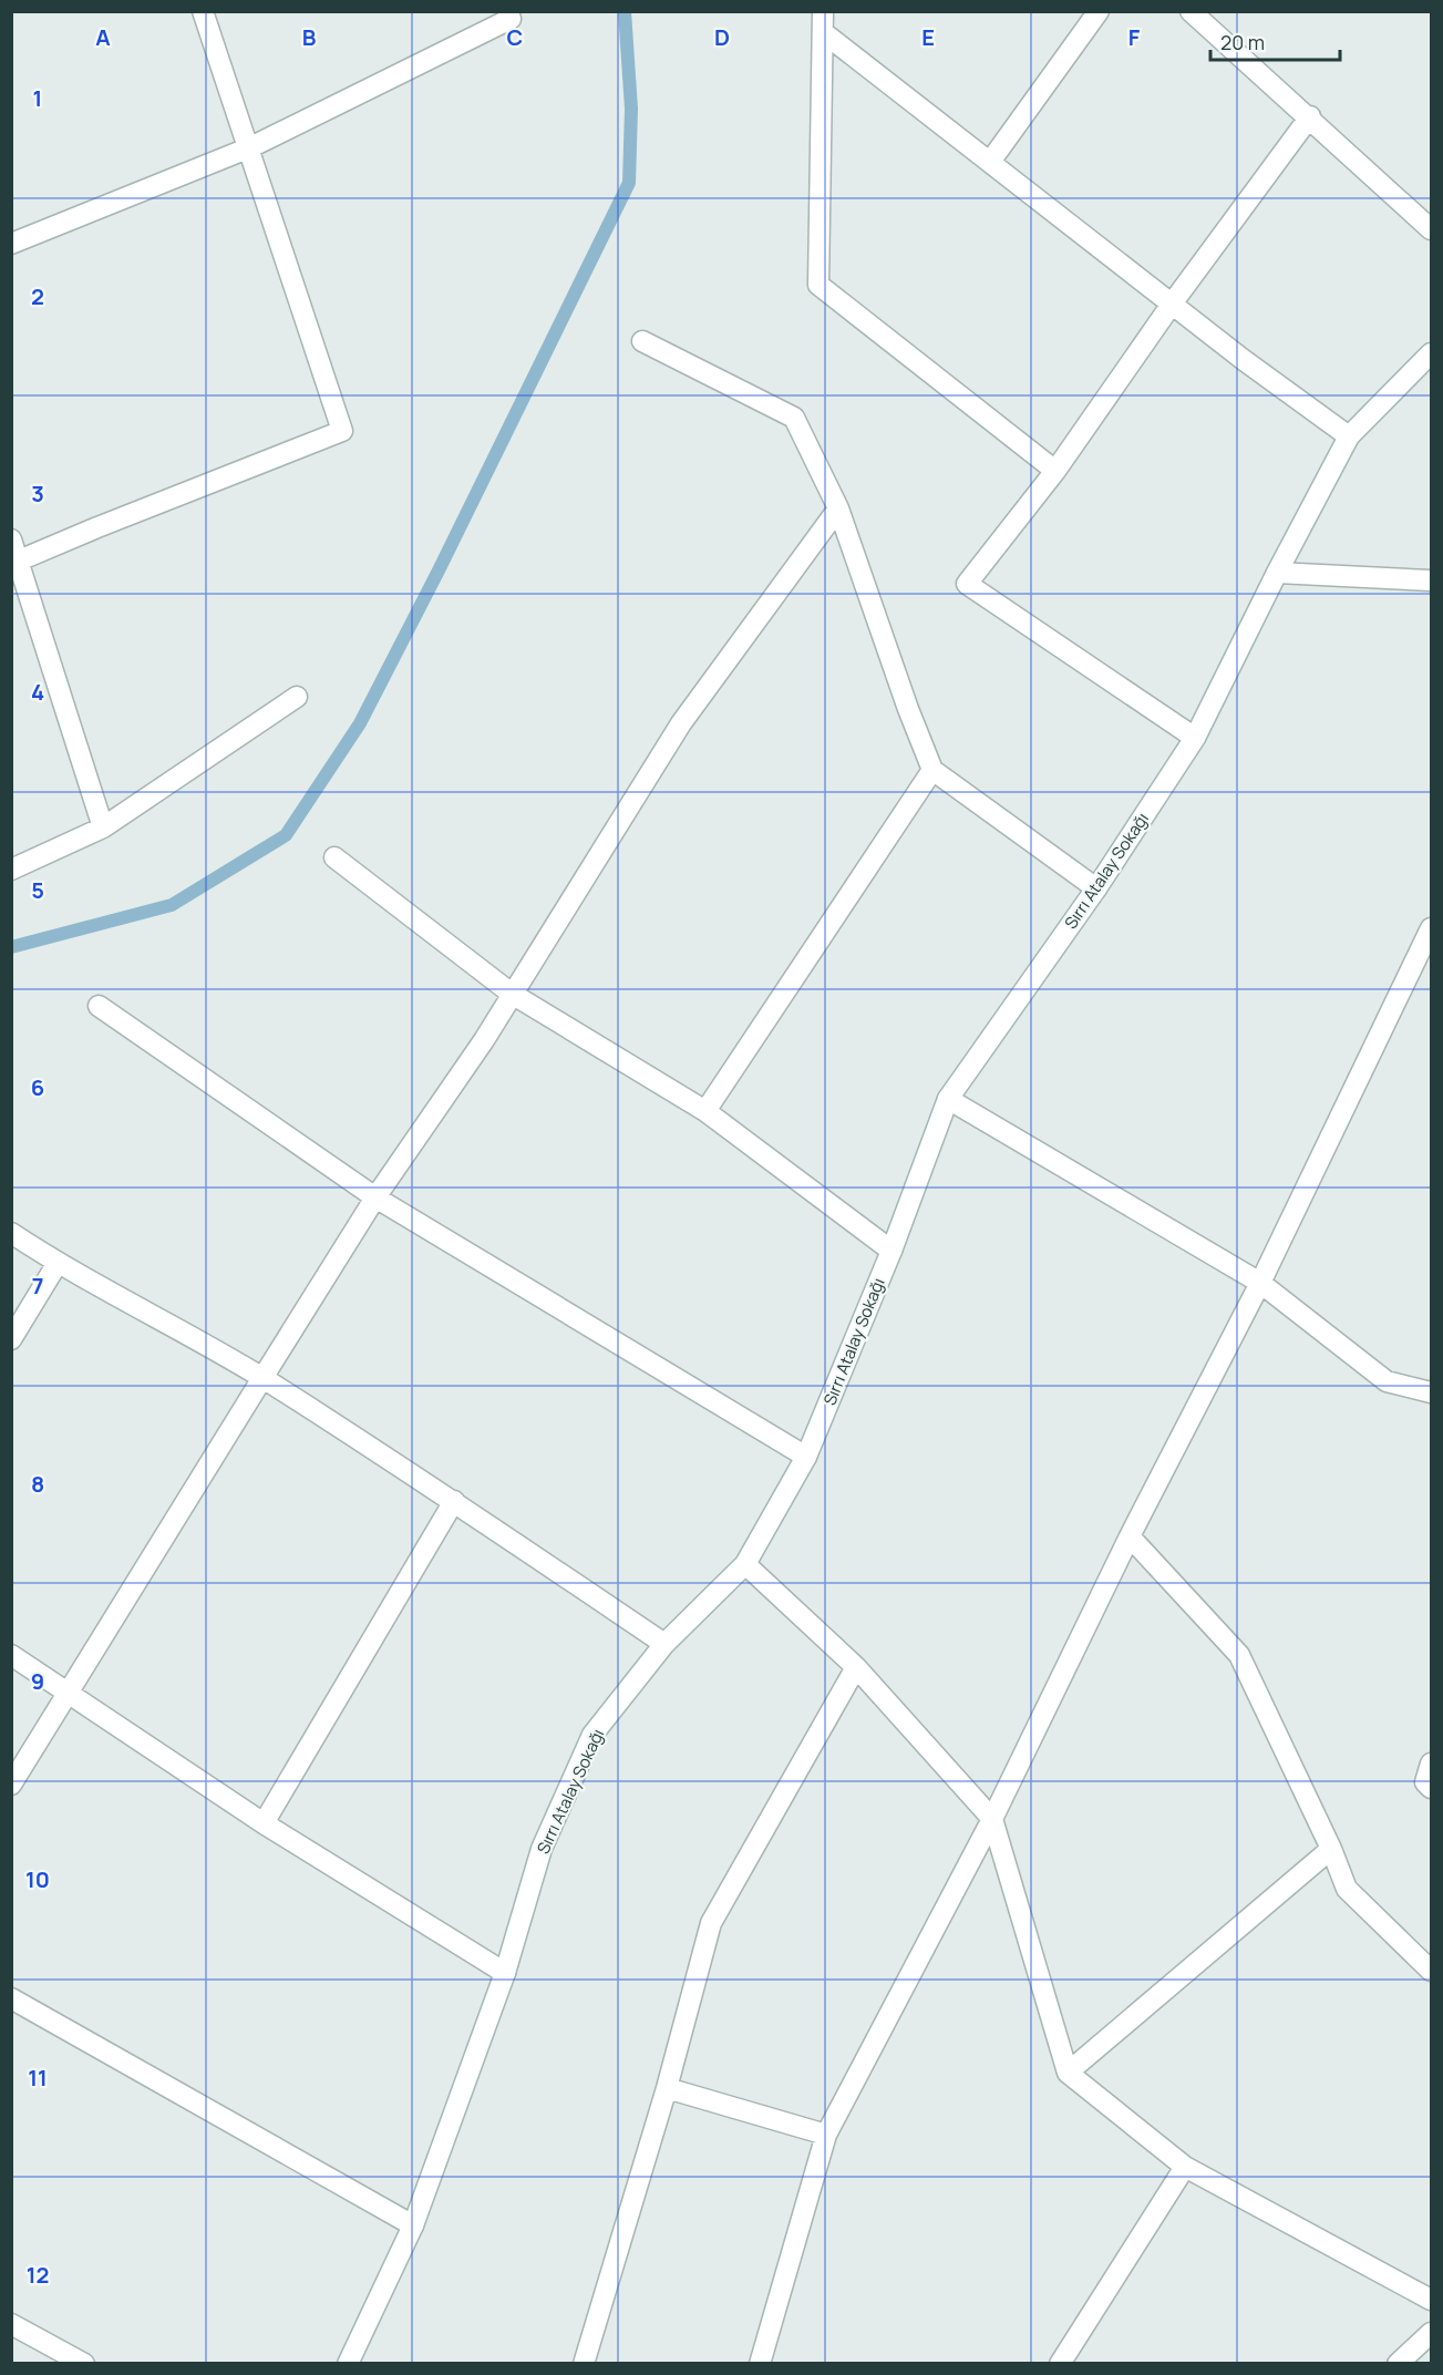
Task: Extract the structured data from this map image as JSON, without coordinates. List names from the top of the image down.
{
  "streets": {
    "street": ["Sırrı Atalay Sokağı"]
  },
  "scale_bar": "20 m",
  "grid": {
    "columns": [
      "A",
      "B",
      "C",
      "D",
      "E",
      "F"
    ],
    "rows": [
      "1",
      "2",
      "3",
      "4",
      "5",
      "6",
      "7",
      "8",
      "9",
      "10",
      "11",
      "12"
    ]
  }
}
